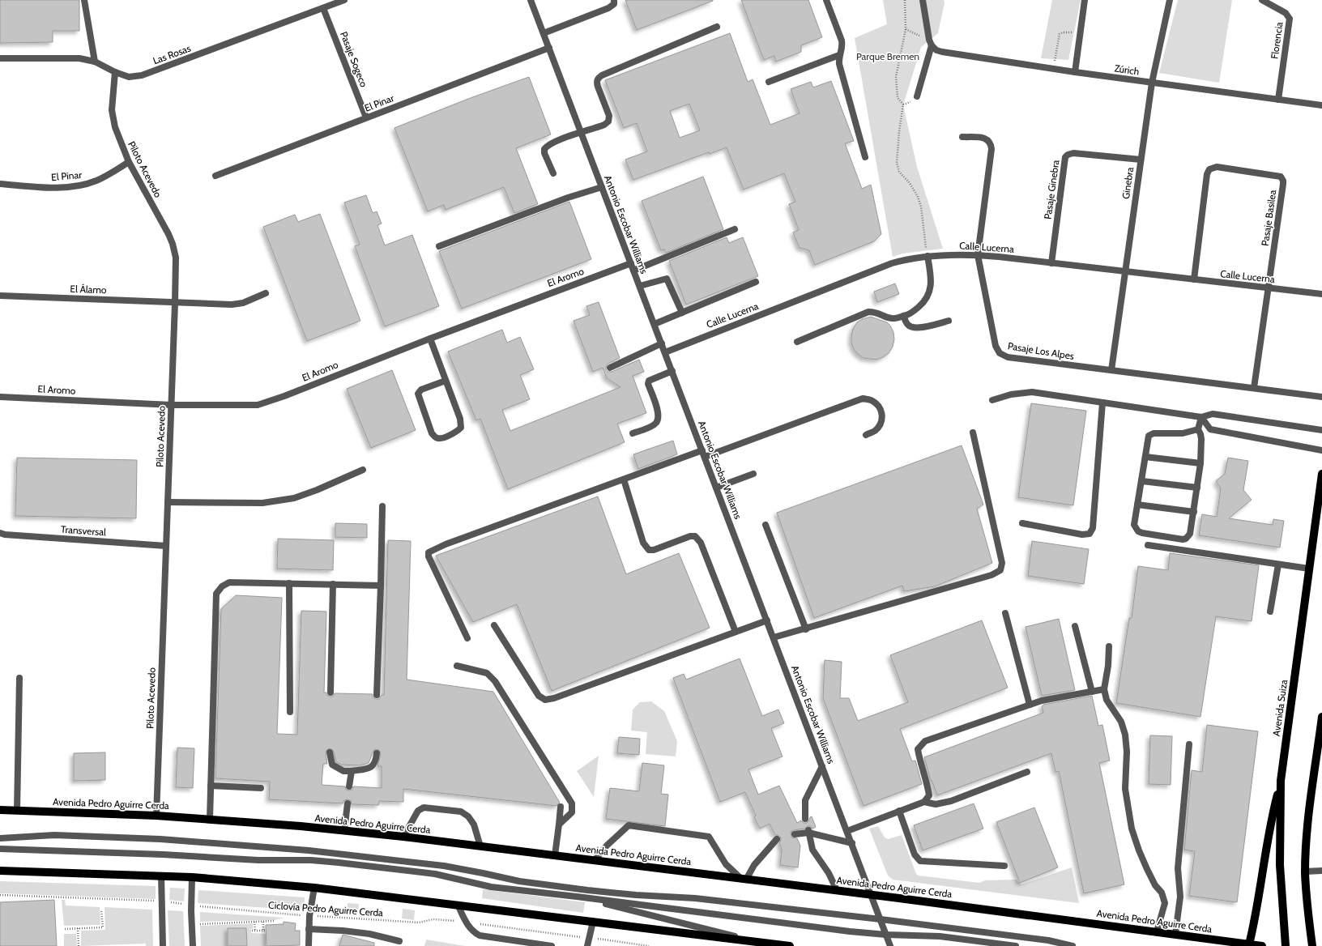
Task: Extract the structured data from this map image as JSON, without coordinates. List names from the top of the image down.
{
  "streets": {
    "main road": ["Avenida Suiza", "Avenida Pedro Aguirre Cerda"],
    "street": [
      "Florencia",
      "Las Rosas",
      "Pasaje Sogeco",
      "Zúrich",
      "El Pinar",
      "Piloto Acevedo",
      "Ginebra",
      "Pasaje Ginebra",
      "Pasaje Basilea",
      "Antonio Escobar Williams",
      "Calle Lucerna",
      "El Aromo",
      "El Álamo",
      "Pasaje Los Alpes",
      "Transversal"
    ],
    "path": ["Ciclovía Pedro Aguirre Cerda"]
  },
  "crossings": [
    ["Florencia", "Zúrich"],
    ["Las Rosas", "Pasaje Sogeco"],
    ["Las Rosas", "Piloto Acevedo"],
    ["Pasaje Sogeco", "El Pinar"],
    ["Zúrich", "Ginebra"],
    ["El Pinar", "Piloto Acevedo"],
    ["El Pinar", "Antonio Escobar Williams"],
    ["Piloto Acevedo", "El Aromo"],
    ["Piloto Acevedo", "El Álamo"],
    ["Piloto Acevedo", "Transversal"],
    ["Piloto Acevedo", "Avenida Pedro Aguirre Cerda"],
    ["Ginebra", "Pasaje Ginebra"],
    ["Ginebra", "Calle Lucerna"],
    ["Ginebra", "Pasaje Los Alpes"],
    ["Pasaje Ginebra", "Calle Lucerna"],
    ["Pasaje Basilea", "Calle Lucerna"],
    ["Pasaje Basilea", "Pasaje Los Alpes"],
    ["Antonio Escobar Williams", "Calle Lucerna"],
    ["Antonio Escobar Williams", "El Aromo"],
    ["Antonio Escobar Williams", "Avenida Pedro Aguirre Cerda"],
    ["Calle Lucerna", "Pasaje Los Alpes"]
  ],
  "parks": ["Parque Bremen"]
}
